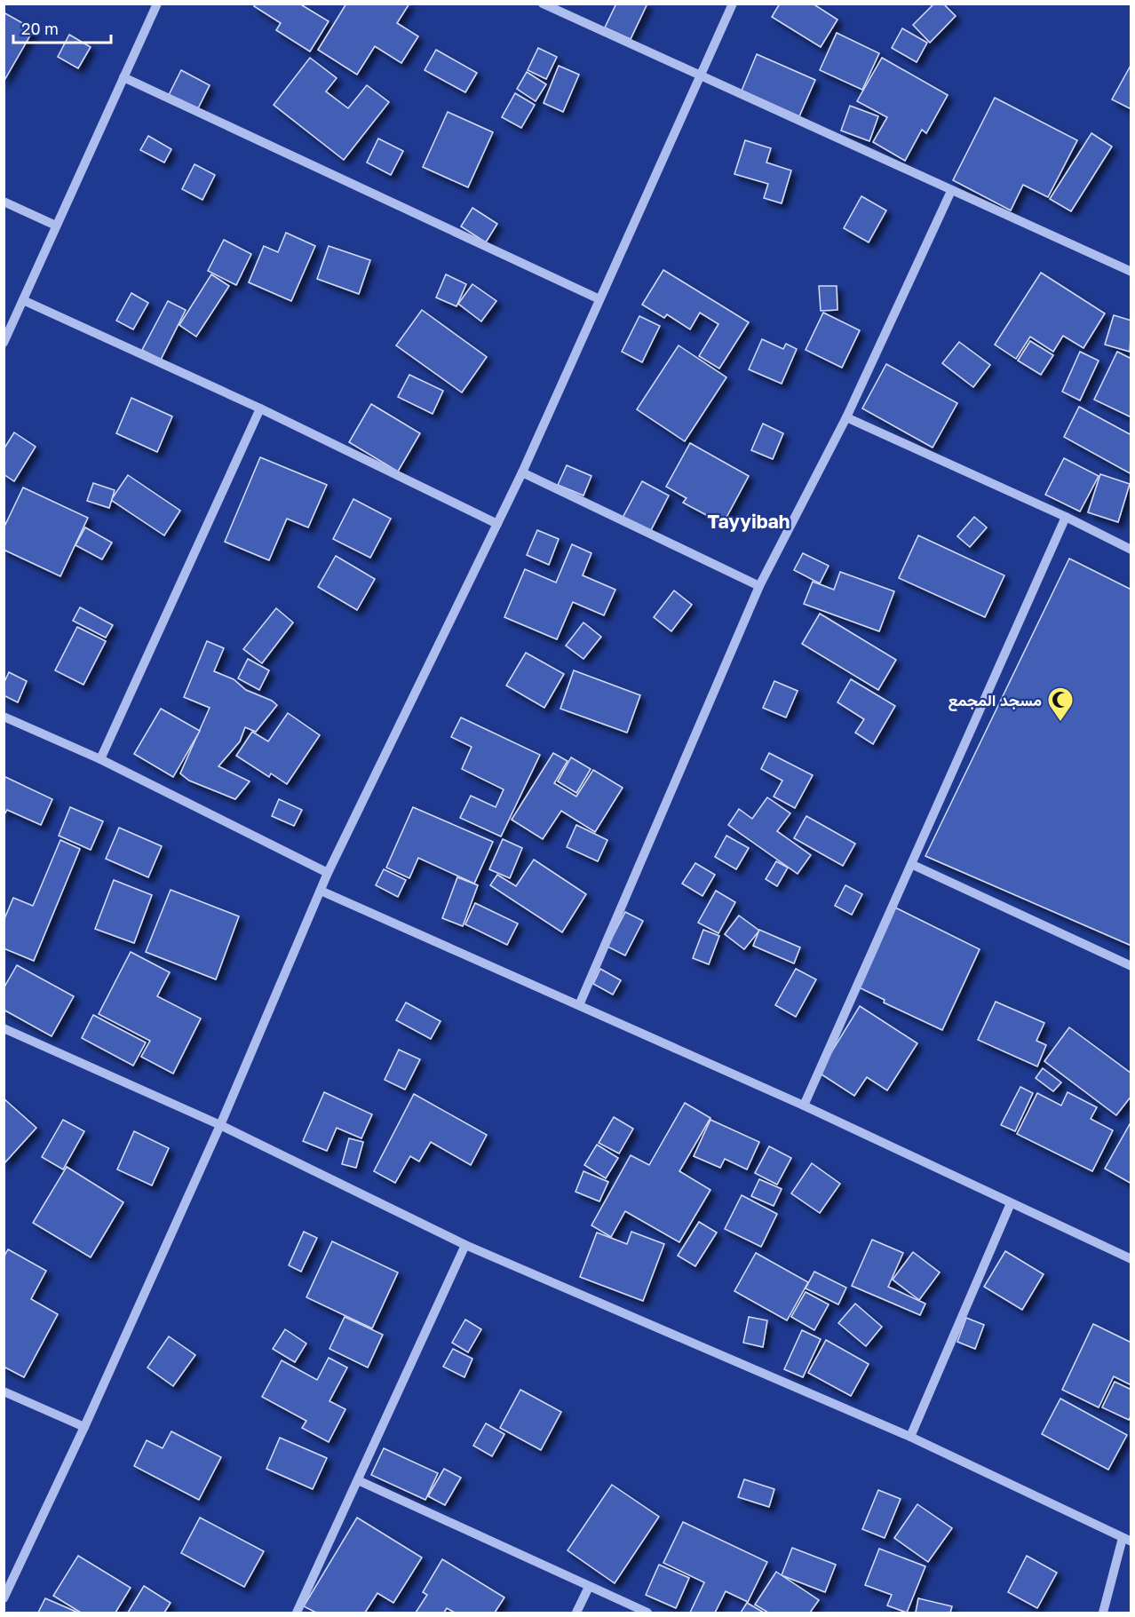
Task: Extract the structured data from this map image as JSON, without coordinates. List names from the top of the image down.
{
  "districts": ["Tayyibah"],
  "places": {
    "mosque": ["مسجد المجمع"]
  },
  "scale_bar": "20 m"
}
